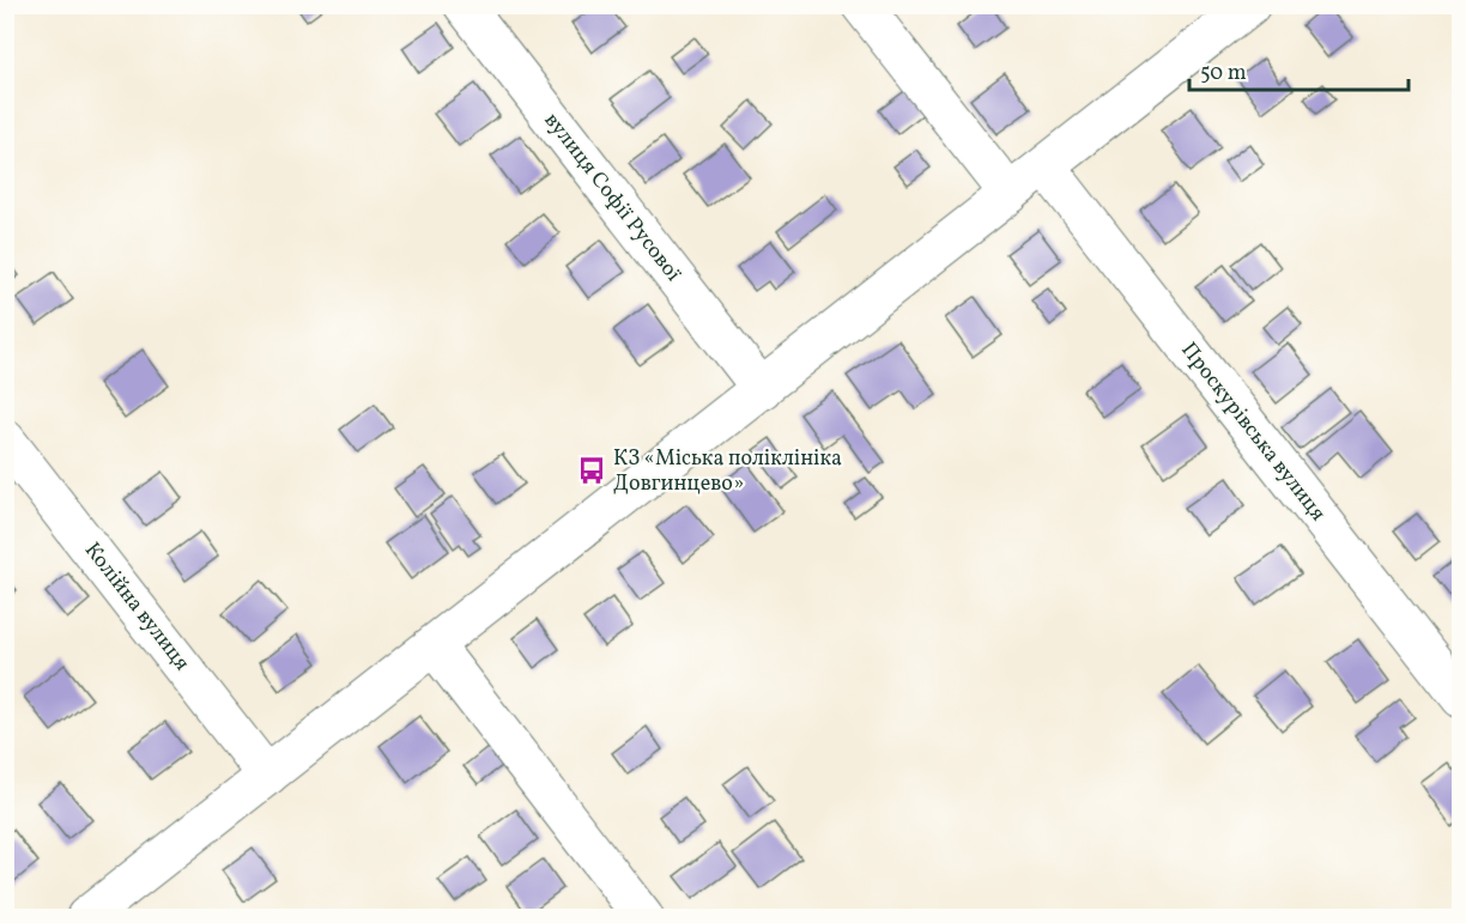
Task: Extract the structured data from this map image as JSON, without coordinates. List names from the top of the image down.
{
  "streets": {
    "street": ["вулиця Софії Русової", "Проскурівська вулиця", "Колійна вулиця"]
  },
  "places": {
    "bus stop": ["КЗ «Міська поліклініка Довгинцево»"]
  },
  "scale_bar": "50 m"
}
